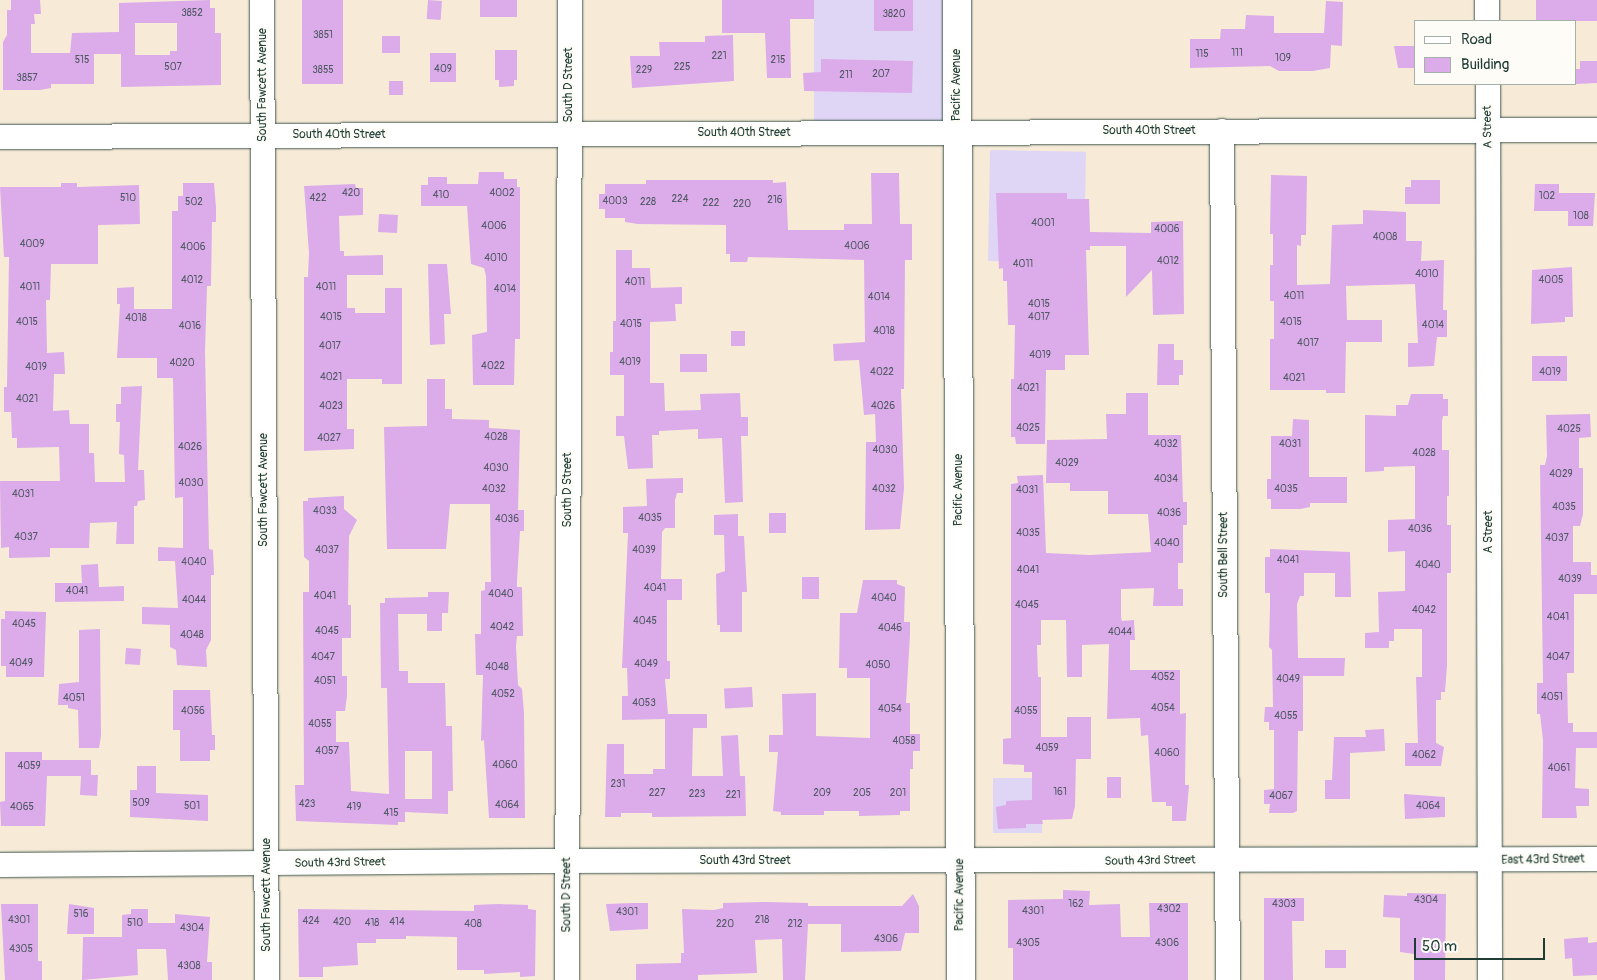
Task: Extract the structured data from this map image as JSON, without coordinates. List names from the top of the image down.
{
  "streets": {
    "main road": ["Pacific Avenue"],
    "street": [
      "South Fawcett Avenue",
      "South D Street",
      "A Street",
      "South 40th Street",
      "South Bell Street",
      "East 43rd Street",
      "South 43rd Street"
    ]
  },
  "crossings": [
    ["South Fawcett Avenue", "South 40th Street"],
    ["South Fawcett Avenue", "South 43rd Street"],
    ["South D Street", "South 40th Street"],
    ["South D Street", "South 43rd Street"],
    ["Pacific Avenue", "South 40th Street"],
    ["Pacific Avenue", "South 43rd Street"],
    ["A Street", "South 40th Street"],
    ["A Street", "East 43rd Street"],
    ["A Street", "South 43rd Street"],
    ["South 40th Street", "South Bell Street"],
    ["South Bell Street", "South 43rd Street"],
    ["East 43rd Street", "South 43rd Street"]
  ],
  "house_numbers": [
    "3852",
    "3820",
    "3851",
    "111",
    "115",
    "221",
    "109",
    "515",
    "215",
    "507",
    "225",
    "409",
    "3855",
    "229",
    "207",
    "211",
    "3857",
    "420",
    "4002",
    "410",
    "102",
    "510",
    "422",
    "224",
    "216",
    "4003",
    "502",
    "228",
    "222",
    "220",
    "108",
    "4001",
    "4006",
    "4006",
    "4008",
    "4009",
    "4006",
    "4006",
    "4010",
    "4012",
    "4011",
    "4010",
    "4012",
    "4005",
    "4011",
    "4011",
    "4011",
    "4014",
    "4011",
    "4014",
    "4015",
    "4015",
    "4017",
    "4018",
    "4015",
    "4015",
    "4015",
    "4014",
    "4016",
    "4018",
    "4017",
    "4017",
    "4019",
    "4019",
    "4020",
    "4022",
    "4019",
    "4022",
    "4019",
    "4021",
    "4021",
    "4021",
    "4021",
    "4023",
    "4026",
    "4025",
    "4025",
    "4028",
    "4027",
    "4032",
    "4031",
    "4026",
    "4030",
    "4028",
    "4029",
    "4030",
    "4029",
    "4034",
    "4030",
    "4032",
    "4032",
    "4035",
    "4031",
    "4031",
    "4035",
    "4033",
    "4036",
    "4035",
    "4036",
    "4036",
    "4035",
    "4037",
    "4037",
    "4040",
    "4037",
    "4039",
    "4041",
    "4040",
    "4040",
    "4041",
    "4039",
    "4041",
    "4041",
    "4040",
    "4041",
    "4040",
    "4044",
    "4045",
    "4042",
    "4041",
    "4045",
    "4045",
    "4042",
    "4046",
    "4045",
    "4044",
    "4048",
    "4047",
    "4047",
    "4049",
    "4049",
    "4050",
    "4048",
    "4052",
    "4049",
    "4051",
    "4052",
    "4051",
    "4051",
    "4053",
    "4054",
    "4054",
    "4056",
    "4055",
    "4055",
    "4055",
    "4058",
    "4059",
    "4057",
    "4060",
    "4062",
    "4060",
    "4059",
    "4061",
    "231",
    "161",
    "227",
    "209",
    "205",
    "201",
    "223",
    "221",
    "4067",
    "509",
    "423",
    "4064",
    "501",
    "4064",
    "4065",
    "419",
    "415",
    "4304",
    "162",
    "4303",
    "4302",
    "4301",
    "4301",
    "516",
    "4301",
    "218",
    "424",
    "420",
    "414",
    "510",
    "418",
    "408",
    "220",
    "212",
    "4304",
    "4306",
    "4305",
    "4306",
    "4305",
    "4308"
  ],
  "legend": ["Road", "Building"],
  "scale_bar": "50 m"
}
